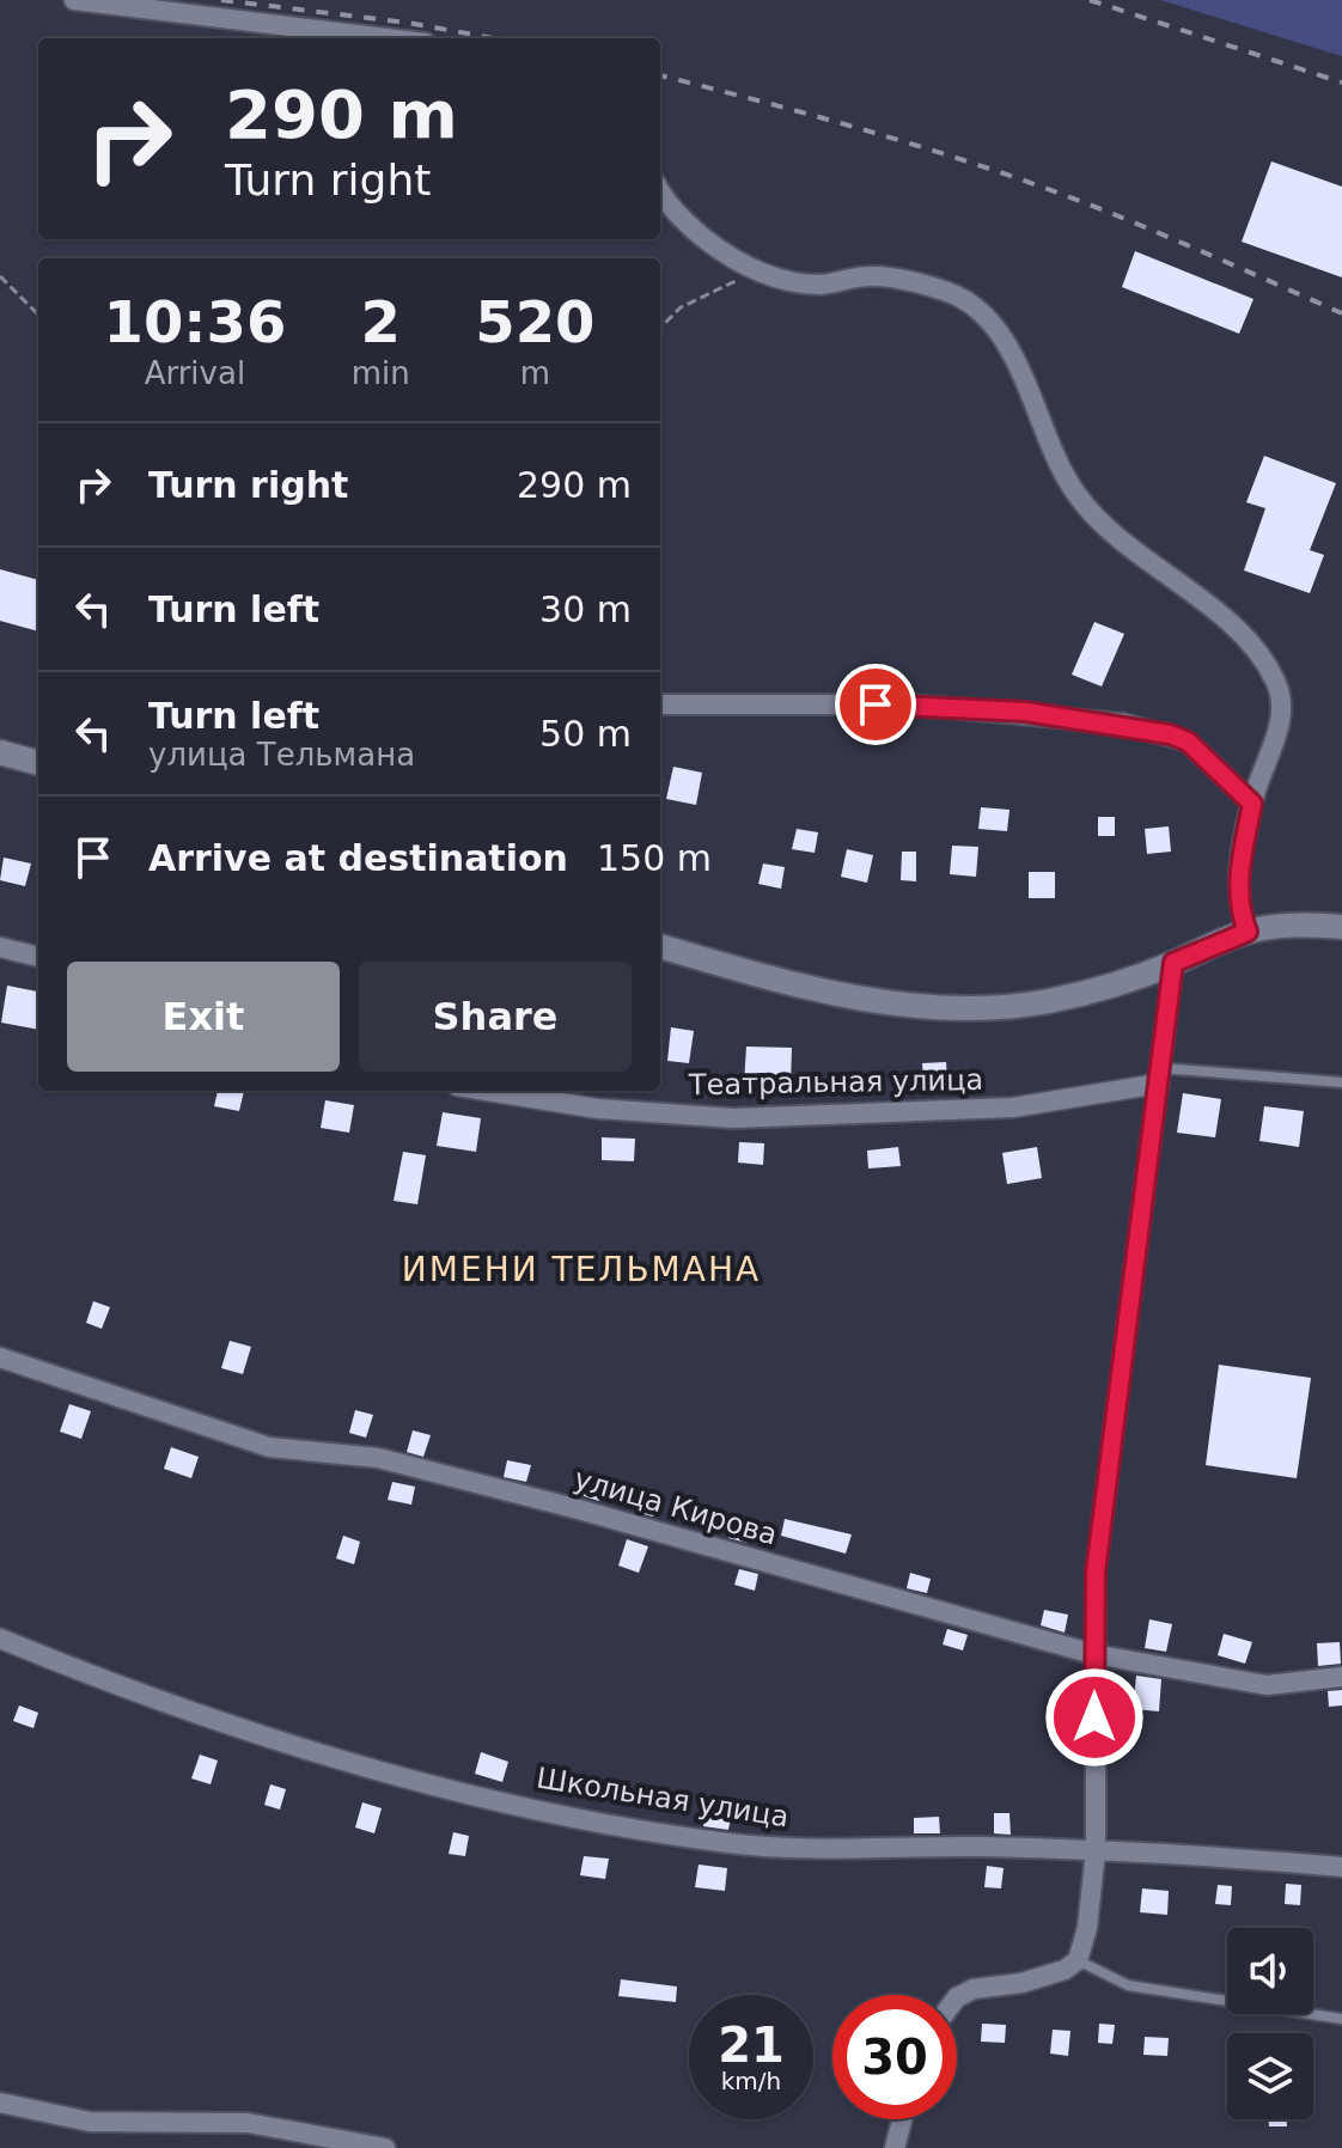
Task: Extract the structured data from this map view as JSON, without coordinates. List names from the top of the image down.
{
  "streets": {
    "street": ["Театральная улица", "улица Кирова", "Школьная улица"]
  },
  "districts": ["ИМЕНИ ТЕЛЬМАНА"],
  "page": {
    "turn": ["290 m", "Turn right"],
    "eta": [
      "10:36",
      "Arrival",
      "2",
      "min",
      "520",
      "m"
    ],
    "list": [
      {
        "name": "Turn right",
        "value": "290 m"
      },
      {
        "name": "Turn left",
        "value": "30 m"
      },
      {
        "name": "Turn left",
        "note": "улица Тельмана",
        "value": "50 m"
      },
      {
        "name": "Arrive at destination",
        "value": "150 m"
      }
    ],
    "buttons": ["Exit", "Share"],
    "speed": "21 km/h",
    "limit": "30"
  }
}
